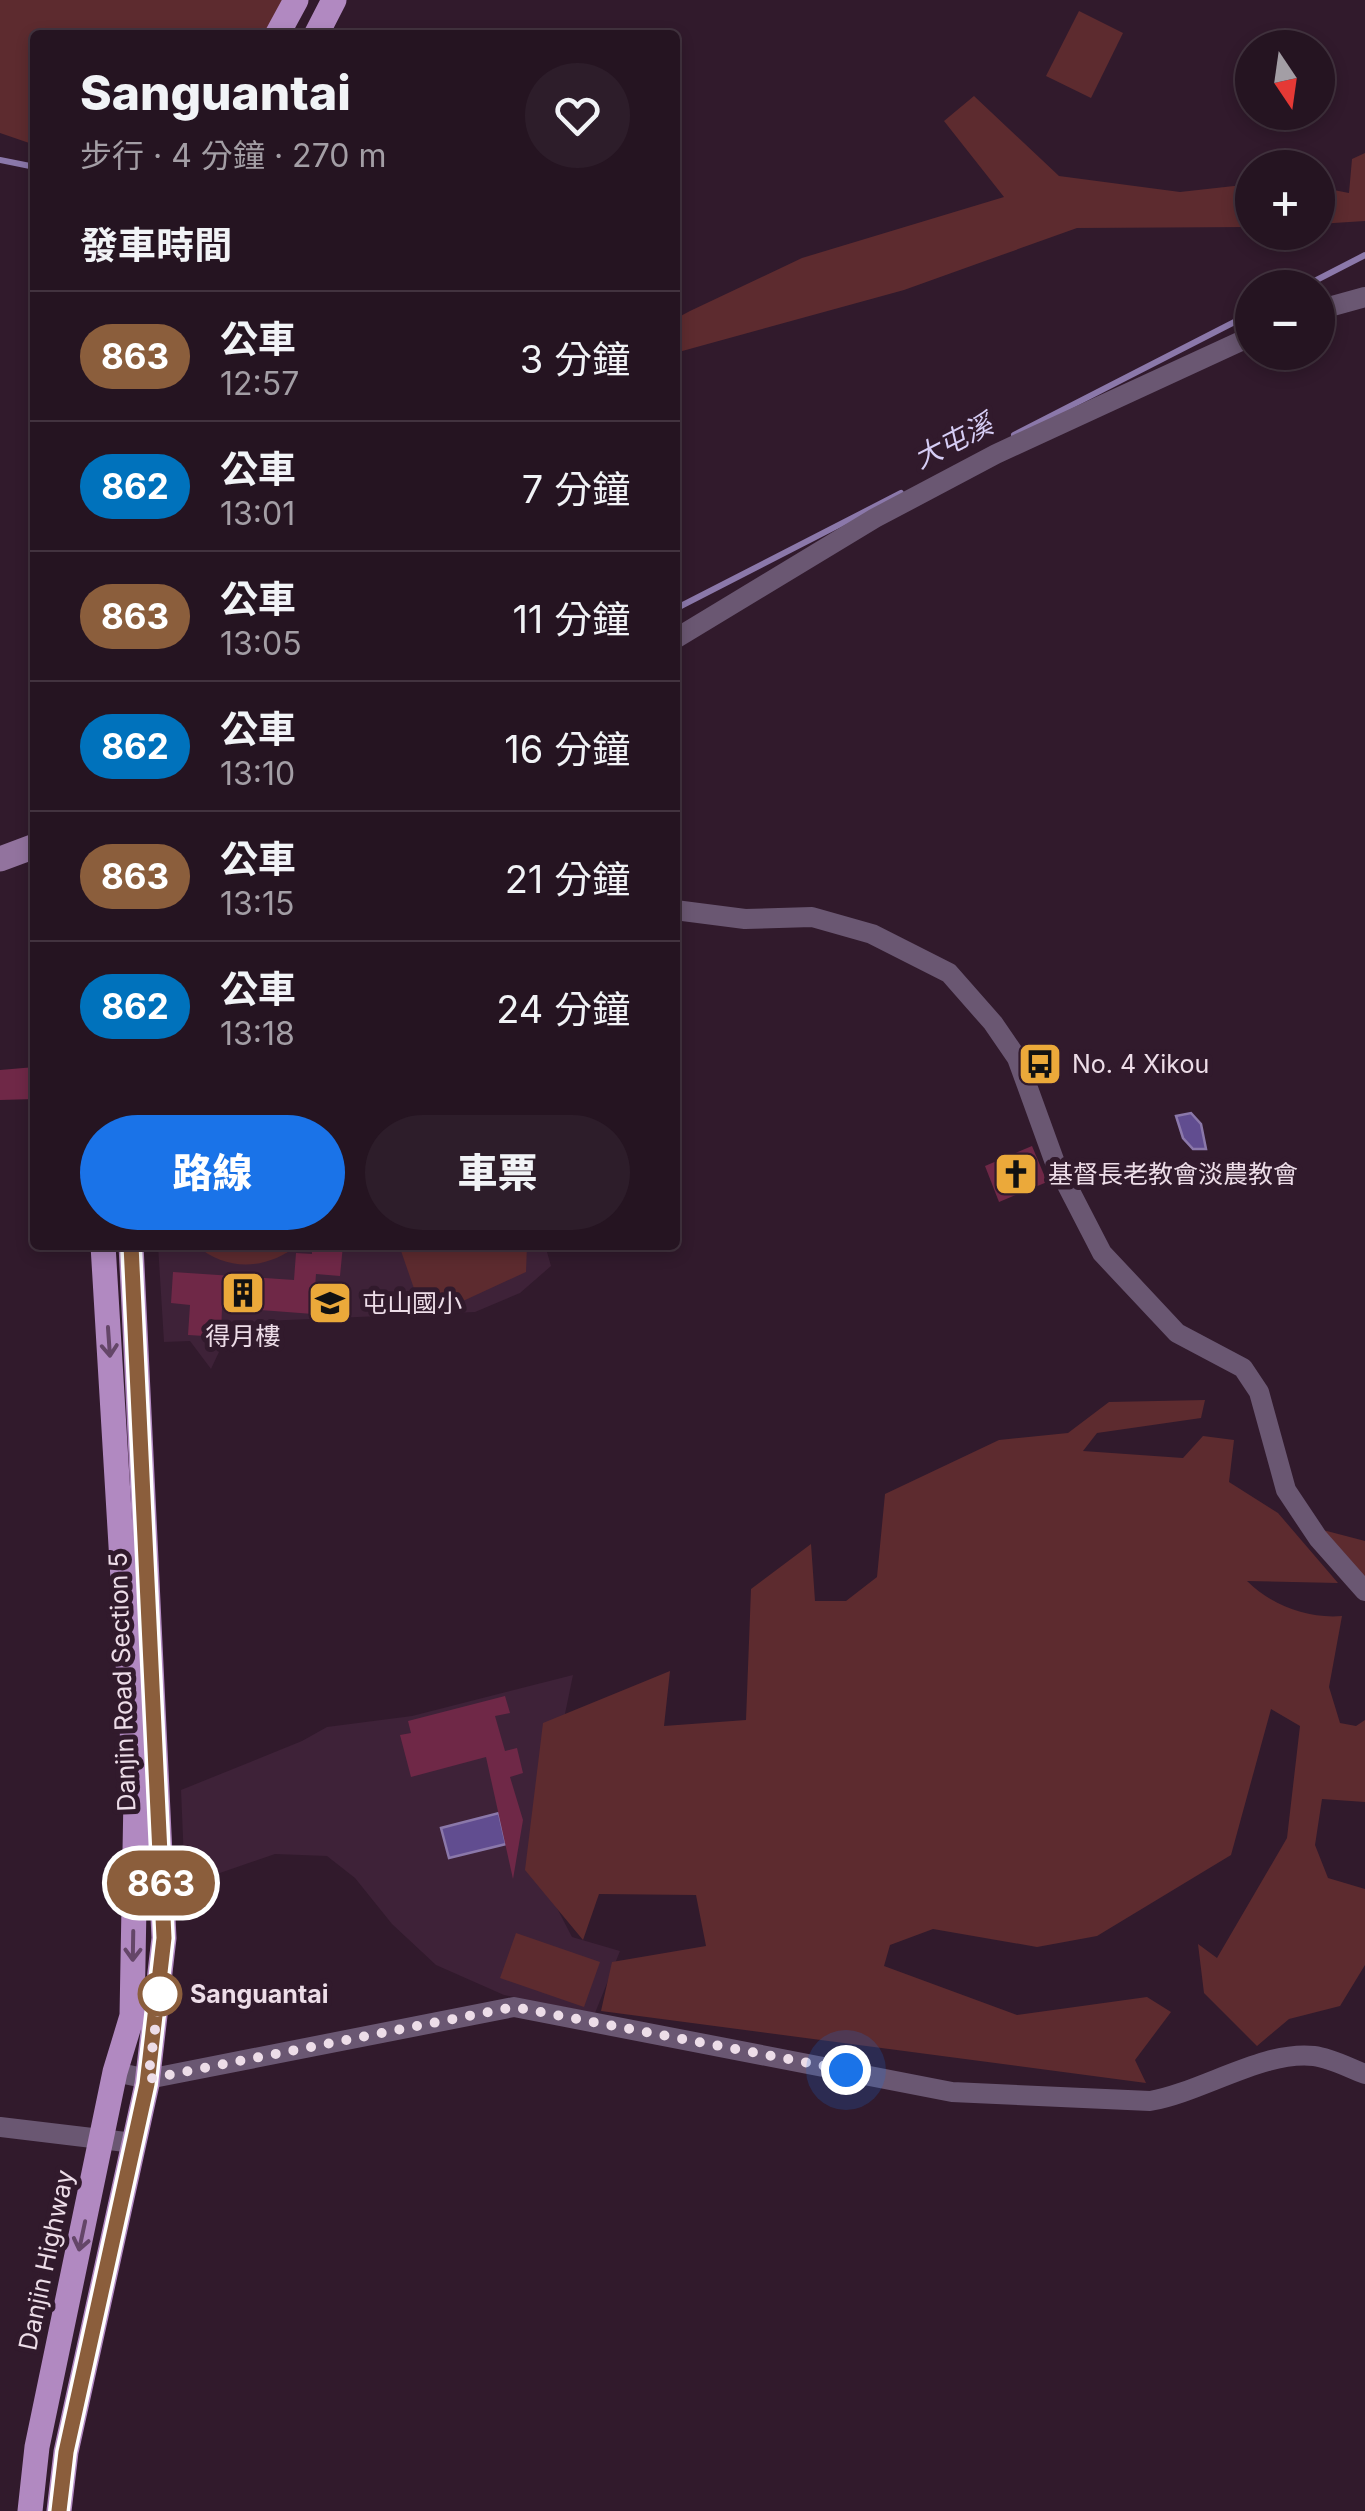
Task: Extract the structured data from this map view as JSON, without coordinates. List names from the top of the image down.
{
  "streets": {
    "main road": ["Danjin Road Section 5", "Danjin Highway"]
  },
  "crossings": [
    ["Danjin Road Section 5", "Danjin Highway"]
  ],
  "one_way": ["Danjin Highway"],
  "water": ["大屯溪"],
  "places": {
    "bus stop": ["No. 4 Xikou"],
    "church": ["基督長老教會淡農教會"],
    "building": ["得月樓"],
    "school or university": ["屯山國小"],
    "other": ["Sanguantai"]
  },
  "lines": ["bus line 863"],
  "north": "bottom",
  "page": {
    "on_map": "863",
    "map_buttons": ["+", "−"],
    "heading": [
      ["Sanguantai", "步行 · 4 分鐘 · 270 m"],
      "發車時間"
    ],
    "list": [
      {
        "mark": "863",
        "name": "公車",
        "note": "12:57",
        "value": "3 分鐘"
      },
      {
        "mark": "862",
        "name": "公車",
        "note": "13:01",
        "value": "7 分鐘"
      },
      {
        "mark": "863",
        "name": "公車",
        "note": "13:05",
        "value": "11 分鐘"
      },
      {
        "mark": "862",
        "name": "公車",
        "note": "13:10",
        "value": "16 分鐘"
      },
      {
        "mark": "863",
        "name": "公車",
        "note": "13:15",
        "value": "21 分鐘"
      },
      {
        "mark": "862",
        "name": "公車",
        "note": "13:18",
        "value": "24 分鐘"
      }
    ],
    "buttons": ["路線", "車票"]
  }
}
